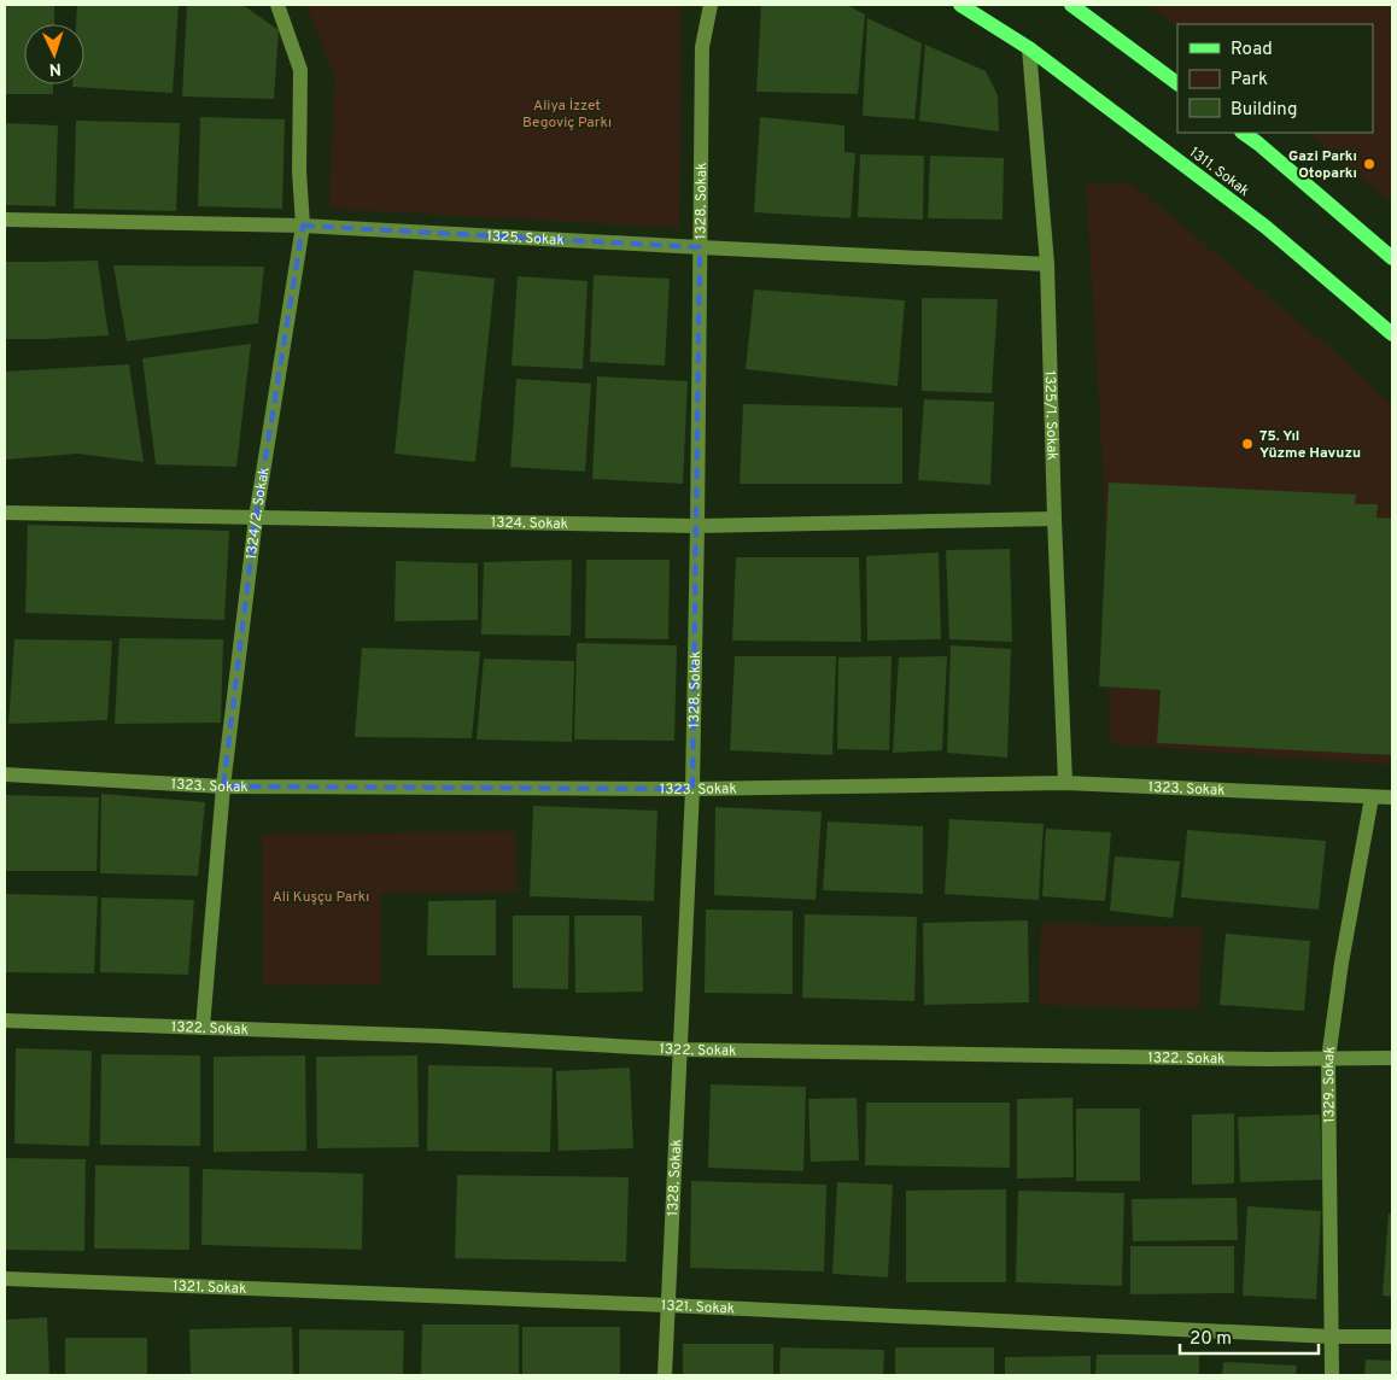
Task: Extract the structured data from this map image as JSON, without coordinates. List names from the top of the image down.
{
  "streets": {
    "main road": ["1311. Sokak"],
    "street": [
      "1328. Sokak",
      "1325. Sokak",
      "1325/1. Sokak",
      "1324/2. Sokak",
      "1324. Sokak",
      "1323. Sokak",
      "1322. Sokak",
      "1329. Sokak",
      "1321. Sokak"
    ]
  },
  "crossings": [
    ["1311. Sokak", "1325/1. Sokak"],
    ["1328. Sokak", "1325. Sokak"],
    ["1328. Sokak", "1324. Sokak"],
    ["1328. Sokak", "1323. Sokak"],
    ["1328. Sokak", "1322. Sokak"],
    ["1328. Sokak", "1321. Sokak"],
    ["1325. Sokak", "1325/1. Sokak"],
    ["1325. Sokak", "1324/2. Sokak"],
    ["1325/1. Sokak", "1324. Sokak"],
    ["1325/1. Sokak", "1323. Sokak"],
    ["1324/2. Sokak", "1324. Sokak"],
    ["1324/2. Sokak", "1323. Sokak"],
    ["1324/2. Sokak", "1322. Sokak"],
    ["1323. Sokak", "1329. Sokak"],
    ["1322. Sokak", "1329. Sokak"],
    ["1329. Sokak", "1321. Sokak"]
  ],
  "parks": ["Aliya İzzet Begoviç Parkı", "Ali Kuşçu Parkı"],
  "places": ["Gazi Parkı Otoparkı", "75. Yıl Yüzme Havuzu"],
  "legend": ["Road", "Park", "Building"],
  "scale_bar": "20 m",
  "north": "bottom"
}
